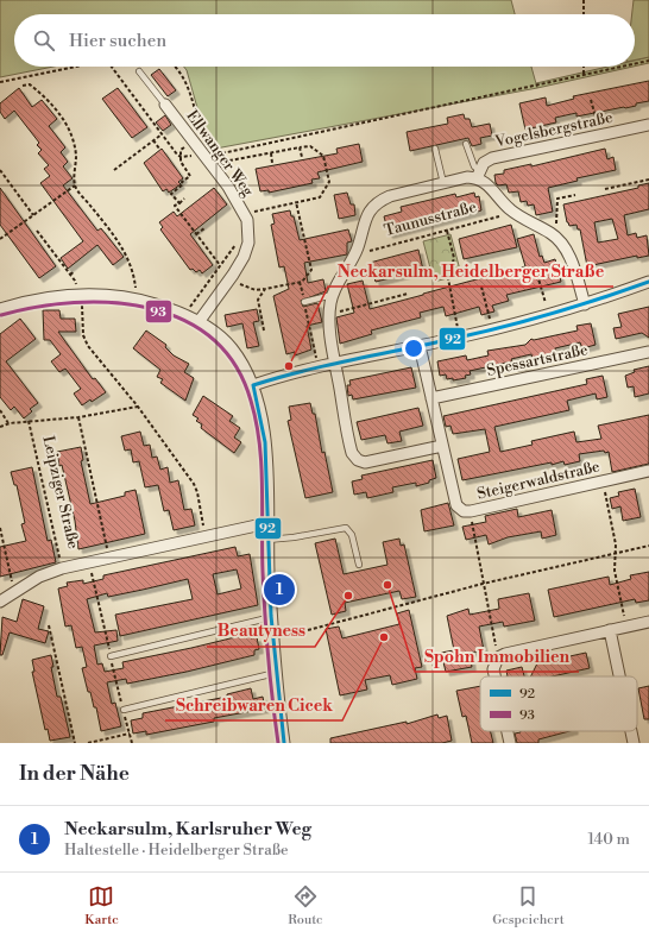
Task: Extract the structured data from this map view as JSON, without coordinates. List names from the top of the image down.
{
  "streets": {
    "street": [
      "Vogelsbergstraße",
      "Ellwanger Weg",
      "Taunusstraße",
      "Spessartstraße",
      "Steigerwaldstraße",
      "Leipziger Straße"
    ]
  },
  "crossings": [
    ["Vogelsbergstraße", "Taunusstraße"],
    ["Taunusstraße", "Steigerwaldstraße"],
    ["Spessartstraße", "Steigerwaldstraße"]
  ],
  "places": [
    "Neckarsulm, Heidelberger Straße",
    "Spohn Immobilien",
    "Beautyness",
    "Schreibwaren Cicek"
  ],
  "lines": ["transit line 92", "transit line 93"],
  "legend": ["92", "93"],
  "page": {
    "search": "Hier suchen",
    "pins": "1",
    "heading": "In der Nähe",
    "list": [
      {
        "mark": "1",
        "name": "Neckarsulm, Karlsruher Weg",
        "note": "Haltestelle · Heidelberger Straße",
        "value": "140 m"
      }
    ],
    "nav": ["Karte", "Route", "Gespeichert"]
  }
}
